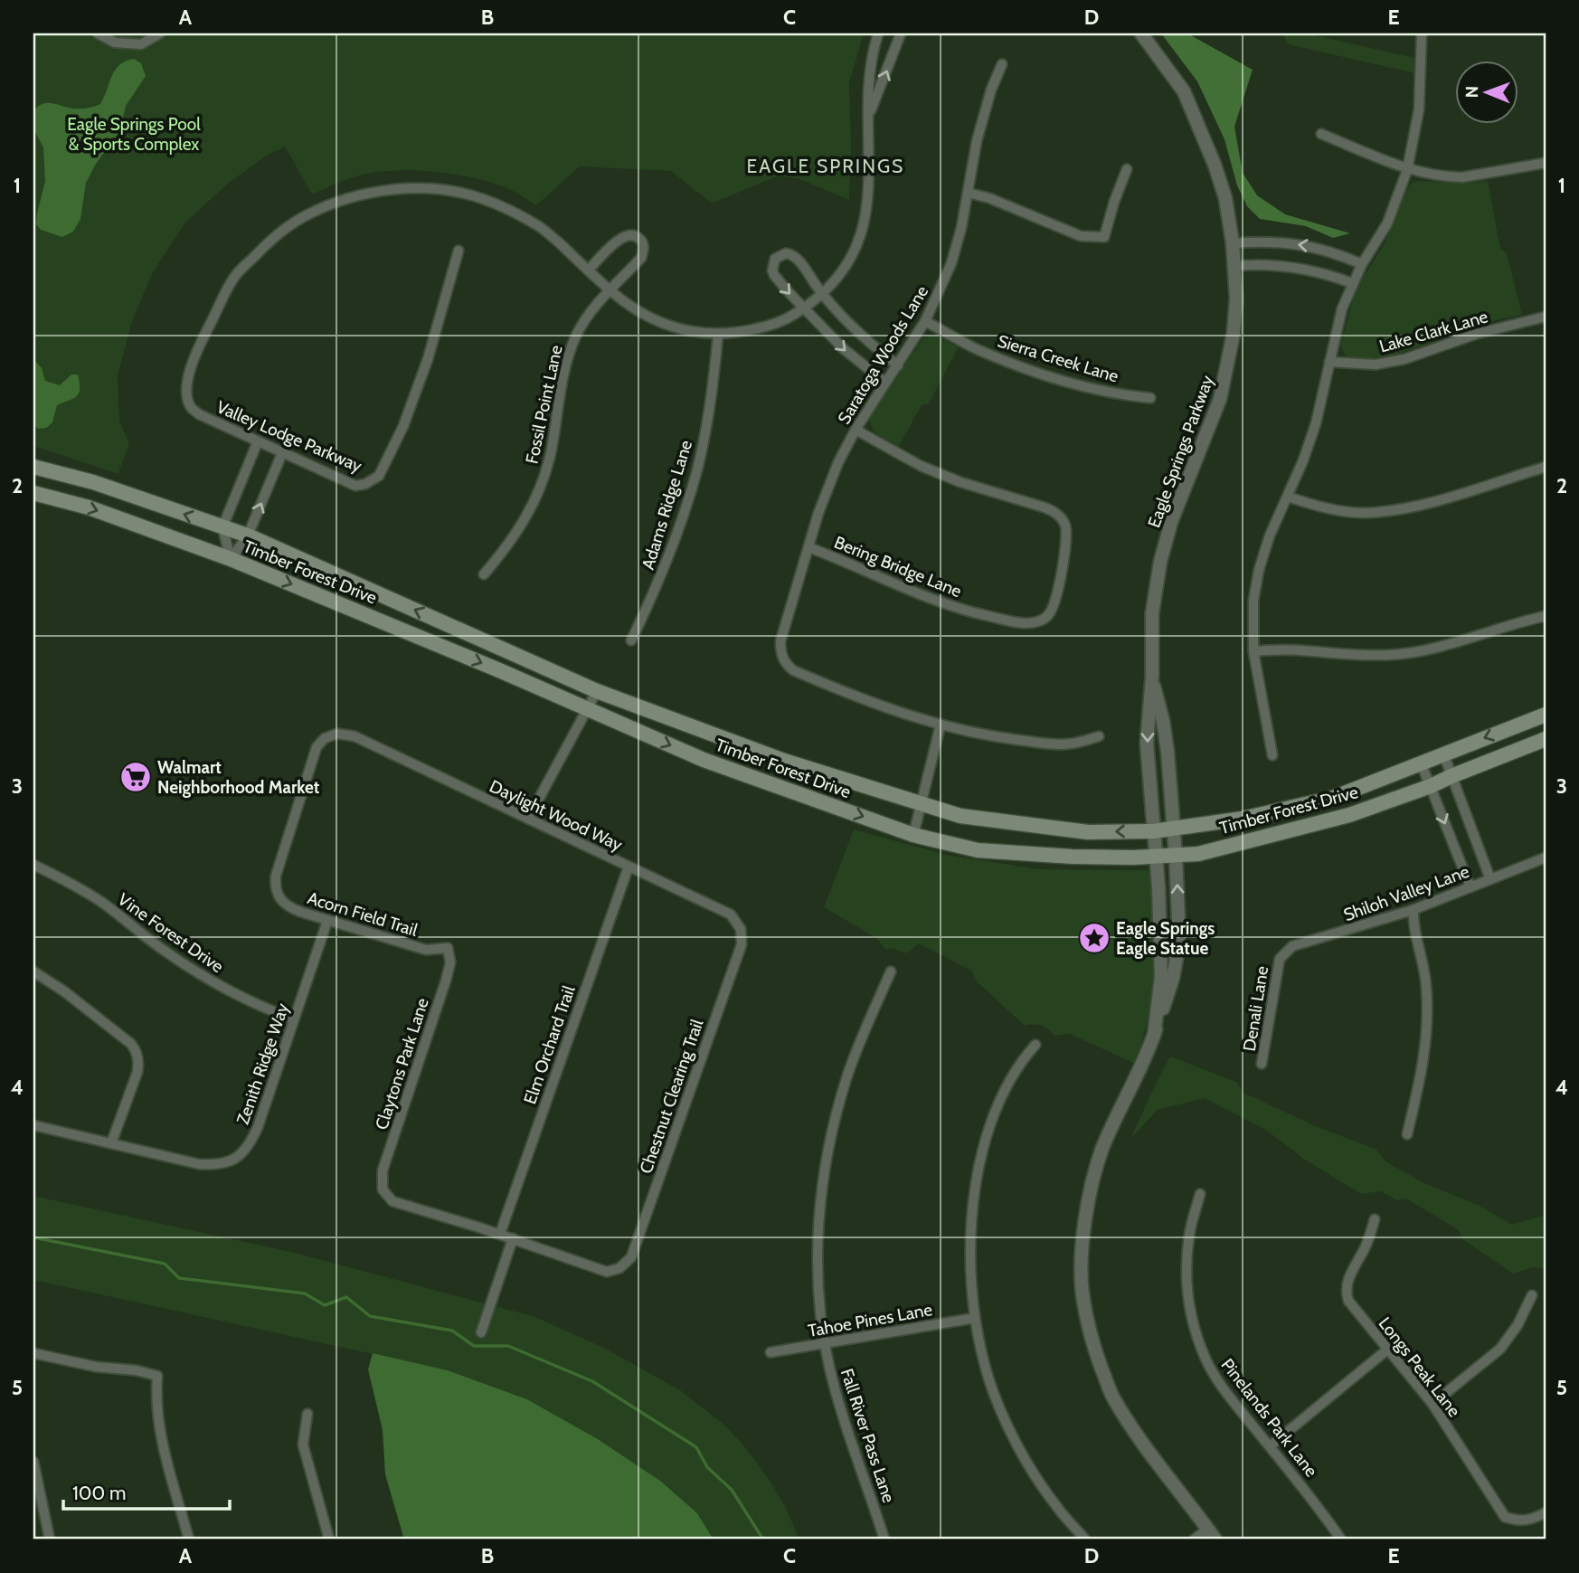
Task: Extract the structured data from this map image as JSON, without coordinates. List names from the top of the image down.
{
  "streets": {
    "main road": ["Timber Forest Drive"],
    "street": [
      "Lake Clark Lane",
      "Saratoga Woods Lane",
      "Sierra Creek Lane",
      "Fossil Point Lane",
      "Valley Lodge Parkway",
      "Eagle Springs Parkway",
      "Adams Ridge Lane",
      "Bering Bridge Lane",
      "Daylight Wood Way",
      "Shiloh Valley Lane",
      "Acorn Field Trail",
      "Vine Forest Drive",
      "Denali Lane",
      "Elm Orchard Trail",
      "Zenith Ridge Way",
      "Claytons Park Lane",
      "Chestnut Clearing Trail",
      "Tahoe Pines Lane",
      "Longs Peak Lane",
      "Pinelands Park Lane",
      "Fall River Pass Lane"
    ]
  },
  "crossings": [
    ["Saratoga Woods Lane", "Sierra Creek Lane"],
    ["Saratoga Woods Lane", "Bering Bridge Lane"],
    ["Fossil Point Lane", "Valley Lodge Parkway"],
    ["Valley Lodge Parkway", "Adams Ridge Lane"],
    ["Eagle Springs Parkway", "Timber Forest Drive"],
    ["Daylight Wood Way", "Acorn Field Trail"],
    ["Daylight Wood Way", "Elm Orchard Trail"],
    ["Daylight Wood Way", "Chestnut Clearing Trail"],
    ["Shiloh Valley Lane", "Denali Lane"],
    ["Acorn Field Trail", "Zenith Ridge Way"],
    ["Acorn Field Trail", "Claytons Park Lane"],
    ["Vine Forest Drive", "Zenith Ridge Way"],
    ["Elm Orchard Trail", "Claytons Park Lane"],
    ["Tahoe Pines Lane", "Fall River Pass Lane"]
  ],
  "districts": ["EAGLE SPRINGS"],
  "parks": ["Eagle Springs Pool & Sports Complex"],
  "places": {
    "supermarket": ["Walmart Neighborhood Market"],
    "place": ["Eagle Springs Eagle Statue"]
  },
  "scale_bar": "100 m",
  "north": "left",
  "grid": {
    "columns": [
      "A",
      "B",
      "C",
      "D",
      "E"
    ],
    "rows": [
      "1",
      "2",
      "3",
      "4",
      "5"
    ]
  }
}
